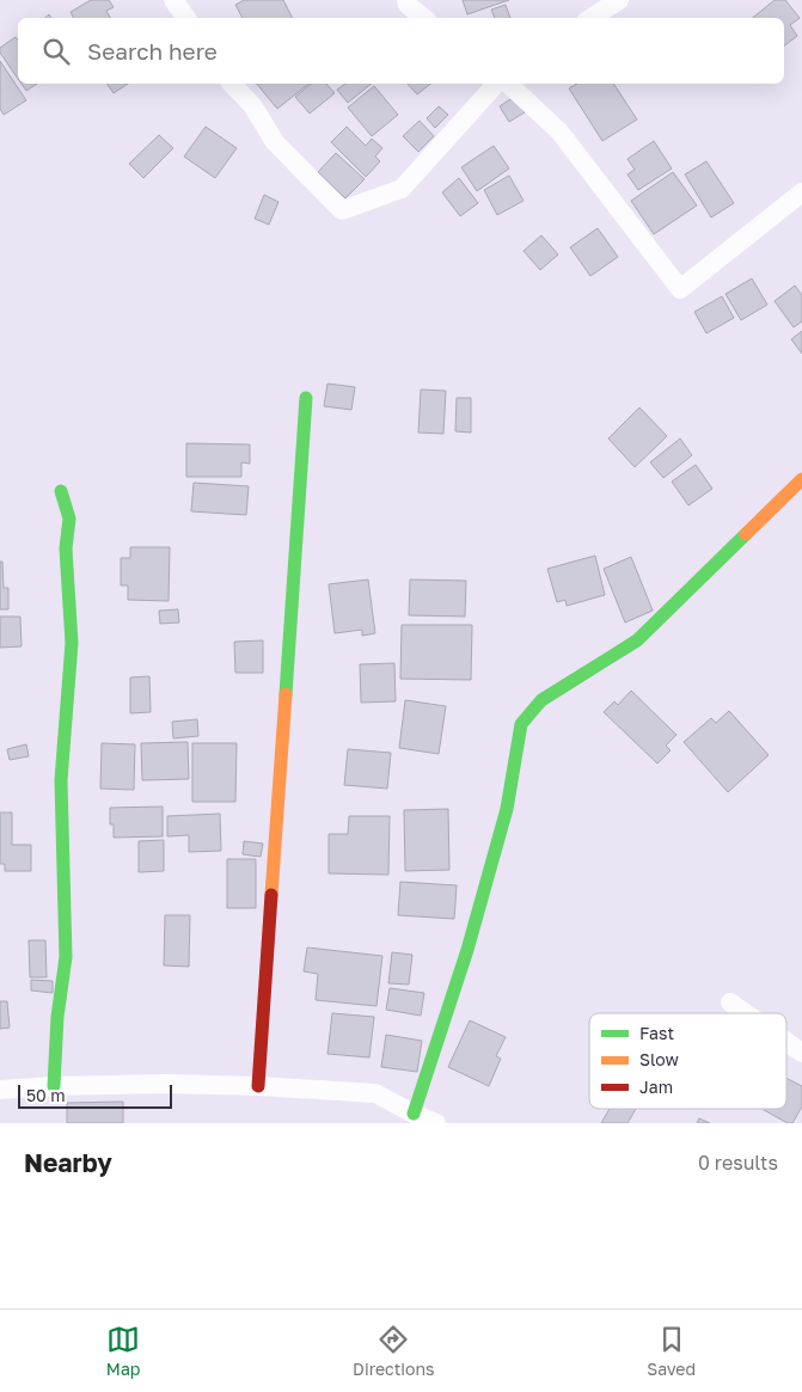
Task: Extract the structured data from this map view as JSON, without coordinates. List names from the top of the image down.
{
  "legend": ["Fast", "Slow", "Jam"],
  "scale_bar": "50 m",
  "page": {
    "search": "Search here",
    "scale": "50 m",
    "heading": ["Nearby", "0 results"],
    "nav": ["Map", "Directions", "Saved"]
  }
}
